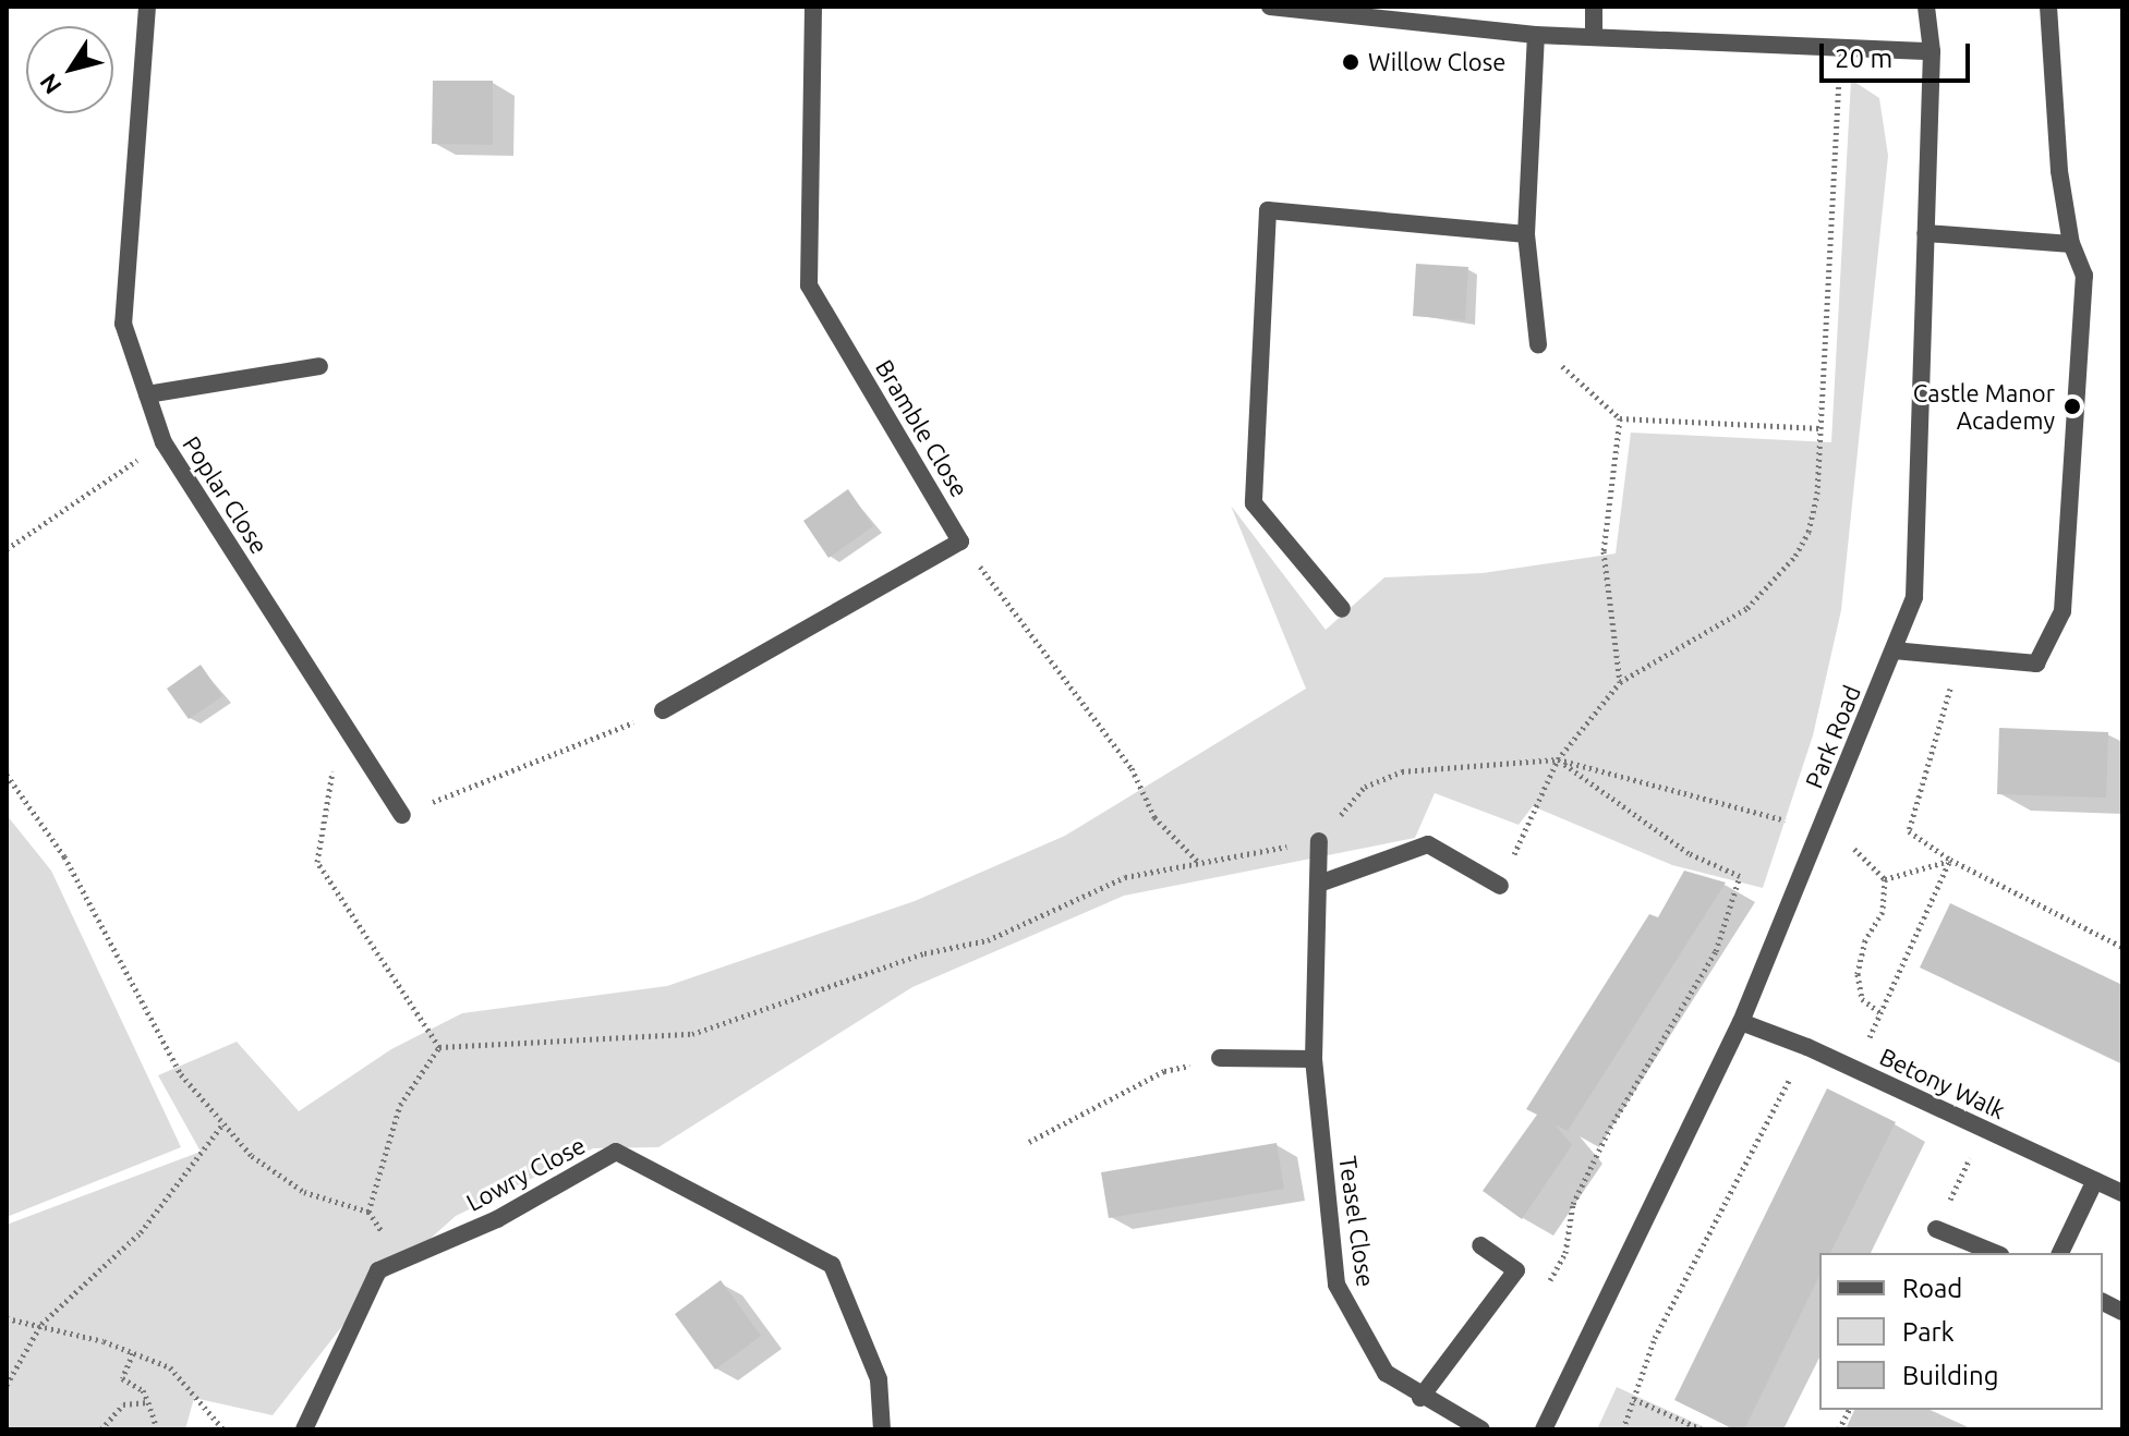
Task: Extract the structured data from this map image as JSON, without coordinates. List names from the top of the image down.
{
  "streets": {
    "street": [
      "Bramble Close",
      "Poplar Close",
      "Park Road",
      "Betony Walk",
      "Lowry Close",
      "Teasel Close"
    ]
  },
  "crossings": [
    ["Park Road", "Betony Walk"]
  ],
  "places": ["Willow Close", "Castle Manor Academy"],
  "legend": ["Road", "Park", "Building"],
  "scale_bar": "20 m",
  "north": "bottom left"
}
